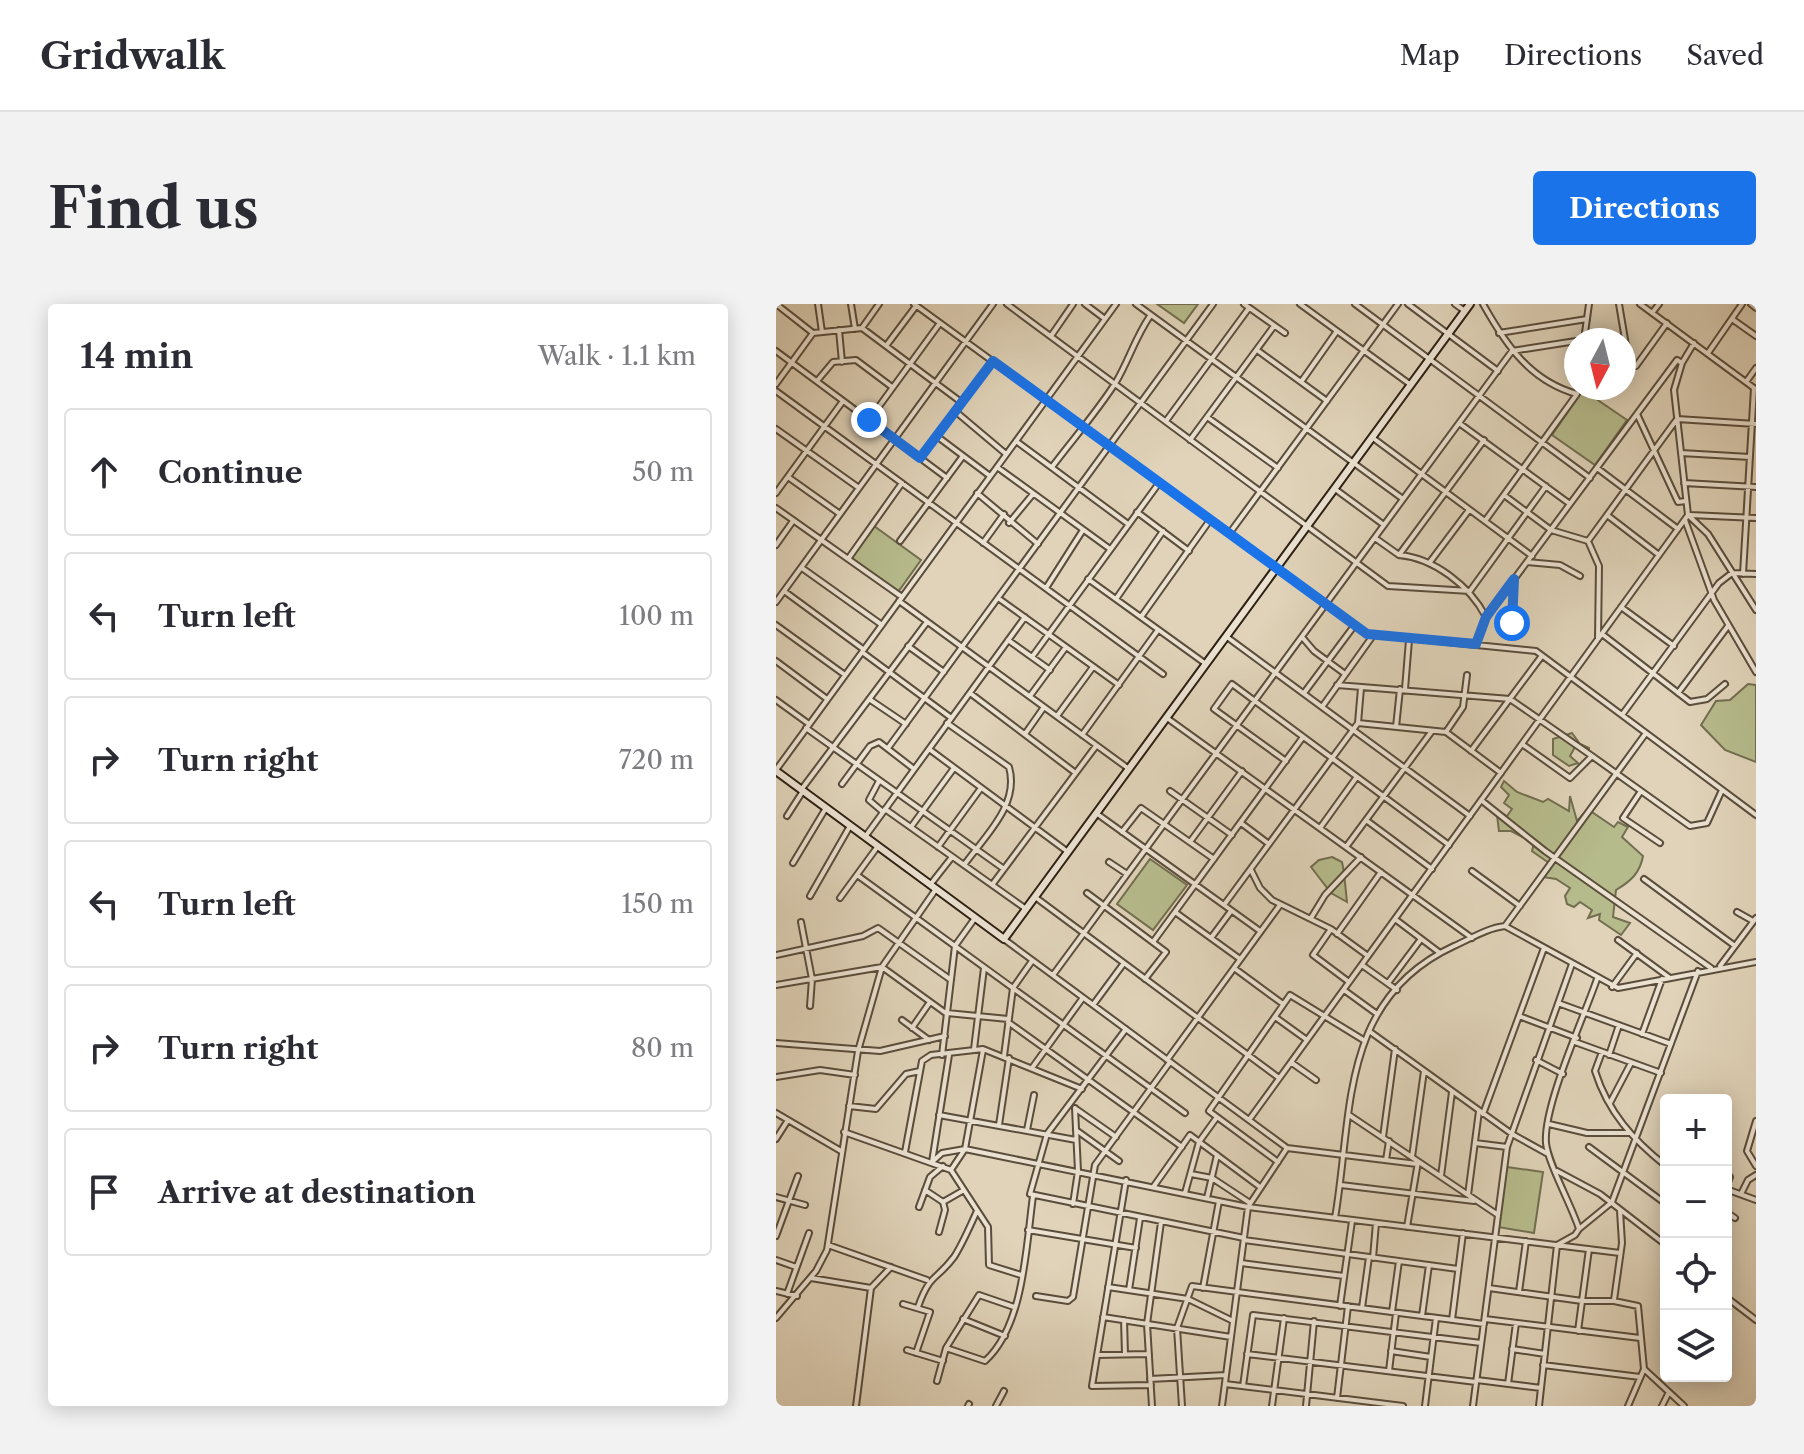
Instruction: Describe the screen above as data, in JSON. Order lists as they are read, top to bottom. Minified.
{"north":"bottom","page":{"header":"Gridwalk","nav":["Map","Directions","Saved"],"buttons":"Directions","title":"Find us","heading":["14 min","Walk · 1.1 km"],"list":[["Continue","50 m"],["Turn left","100 m"],["Turn right","720 m"],["Turn left","150 m"],["Turn right","80 m"],"Arrive at destination"],"map_buttons":["+","−"]}}
